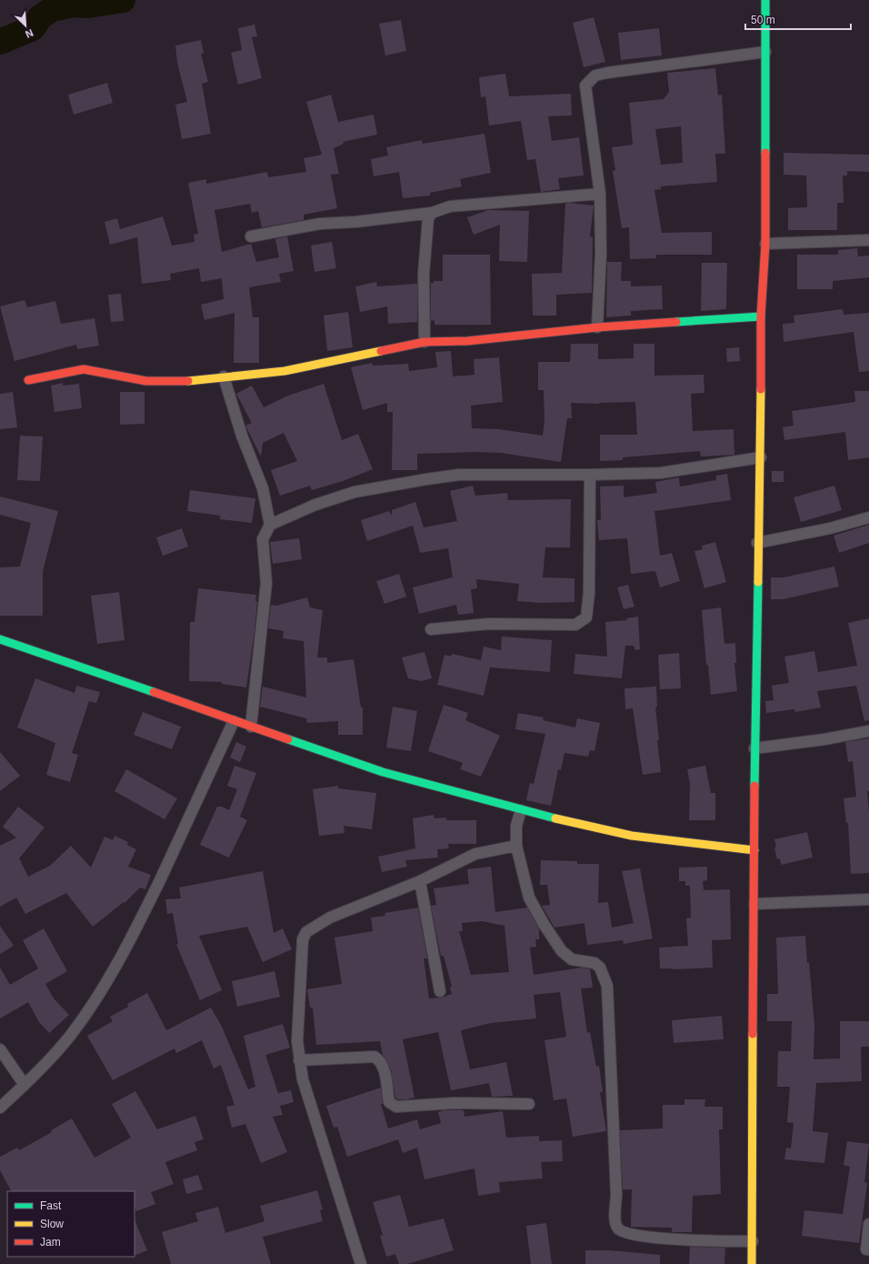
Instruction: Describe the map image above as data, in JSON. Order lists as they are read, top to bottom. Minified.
{"legend":["Fast","Slow","Jam"],"scale_bar":"50 m","north":"bottom right"}
